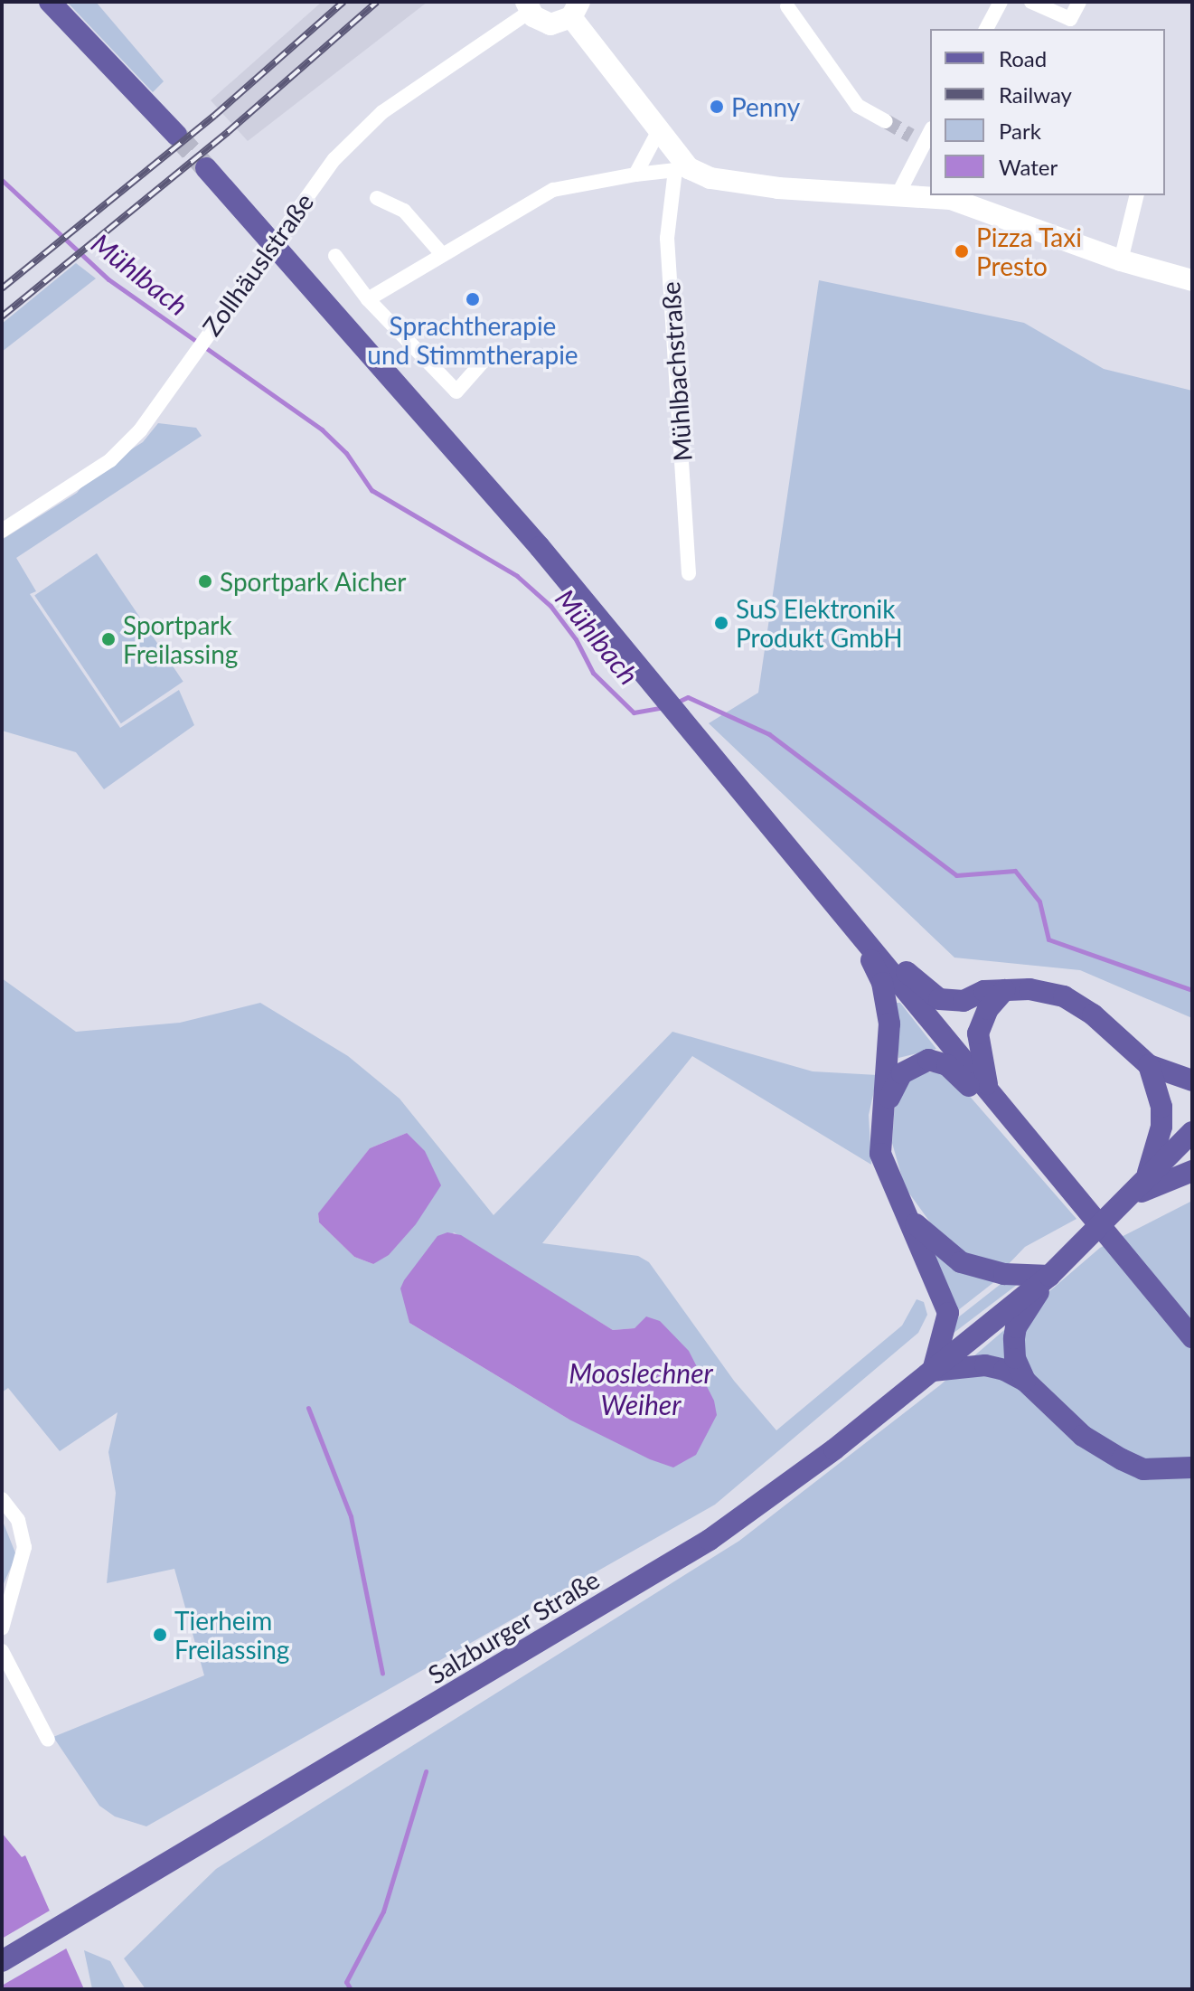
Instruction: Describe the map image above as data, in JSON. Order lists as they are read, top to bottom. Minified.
{"streets":{"main road":["Salzburger Straße"],"street":["Zollhäuslstraße","Mühlbachstraße"]},"water":["Mühlbach","Mooslechner Weiher"],"places":["Penny","Pizza Taxi Presto","Sprachtherapie und Stimmtherapie","Sportpark Aicher","SuS Elektronik Produkt GmbH","Sportpark Freilassing","Tierheim Freilassing"],"legend":["Road","Railway","Park","Water"]}
